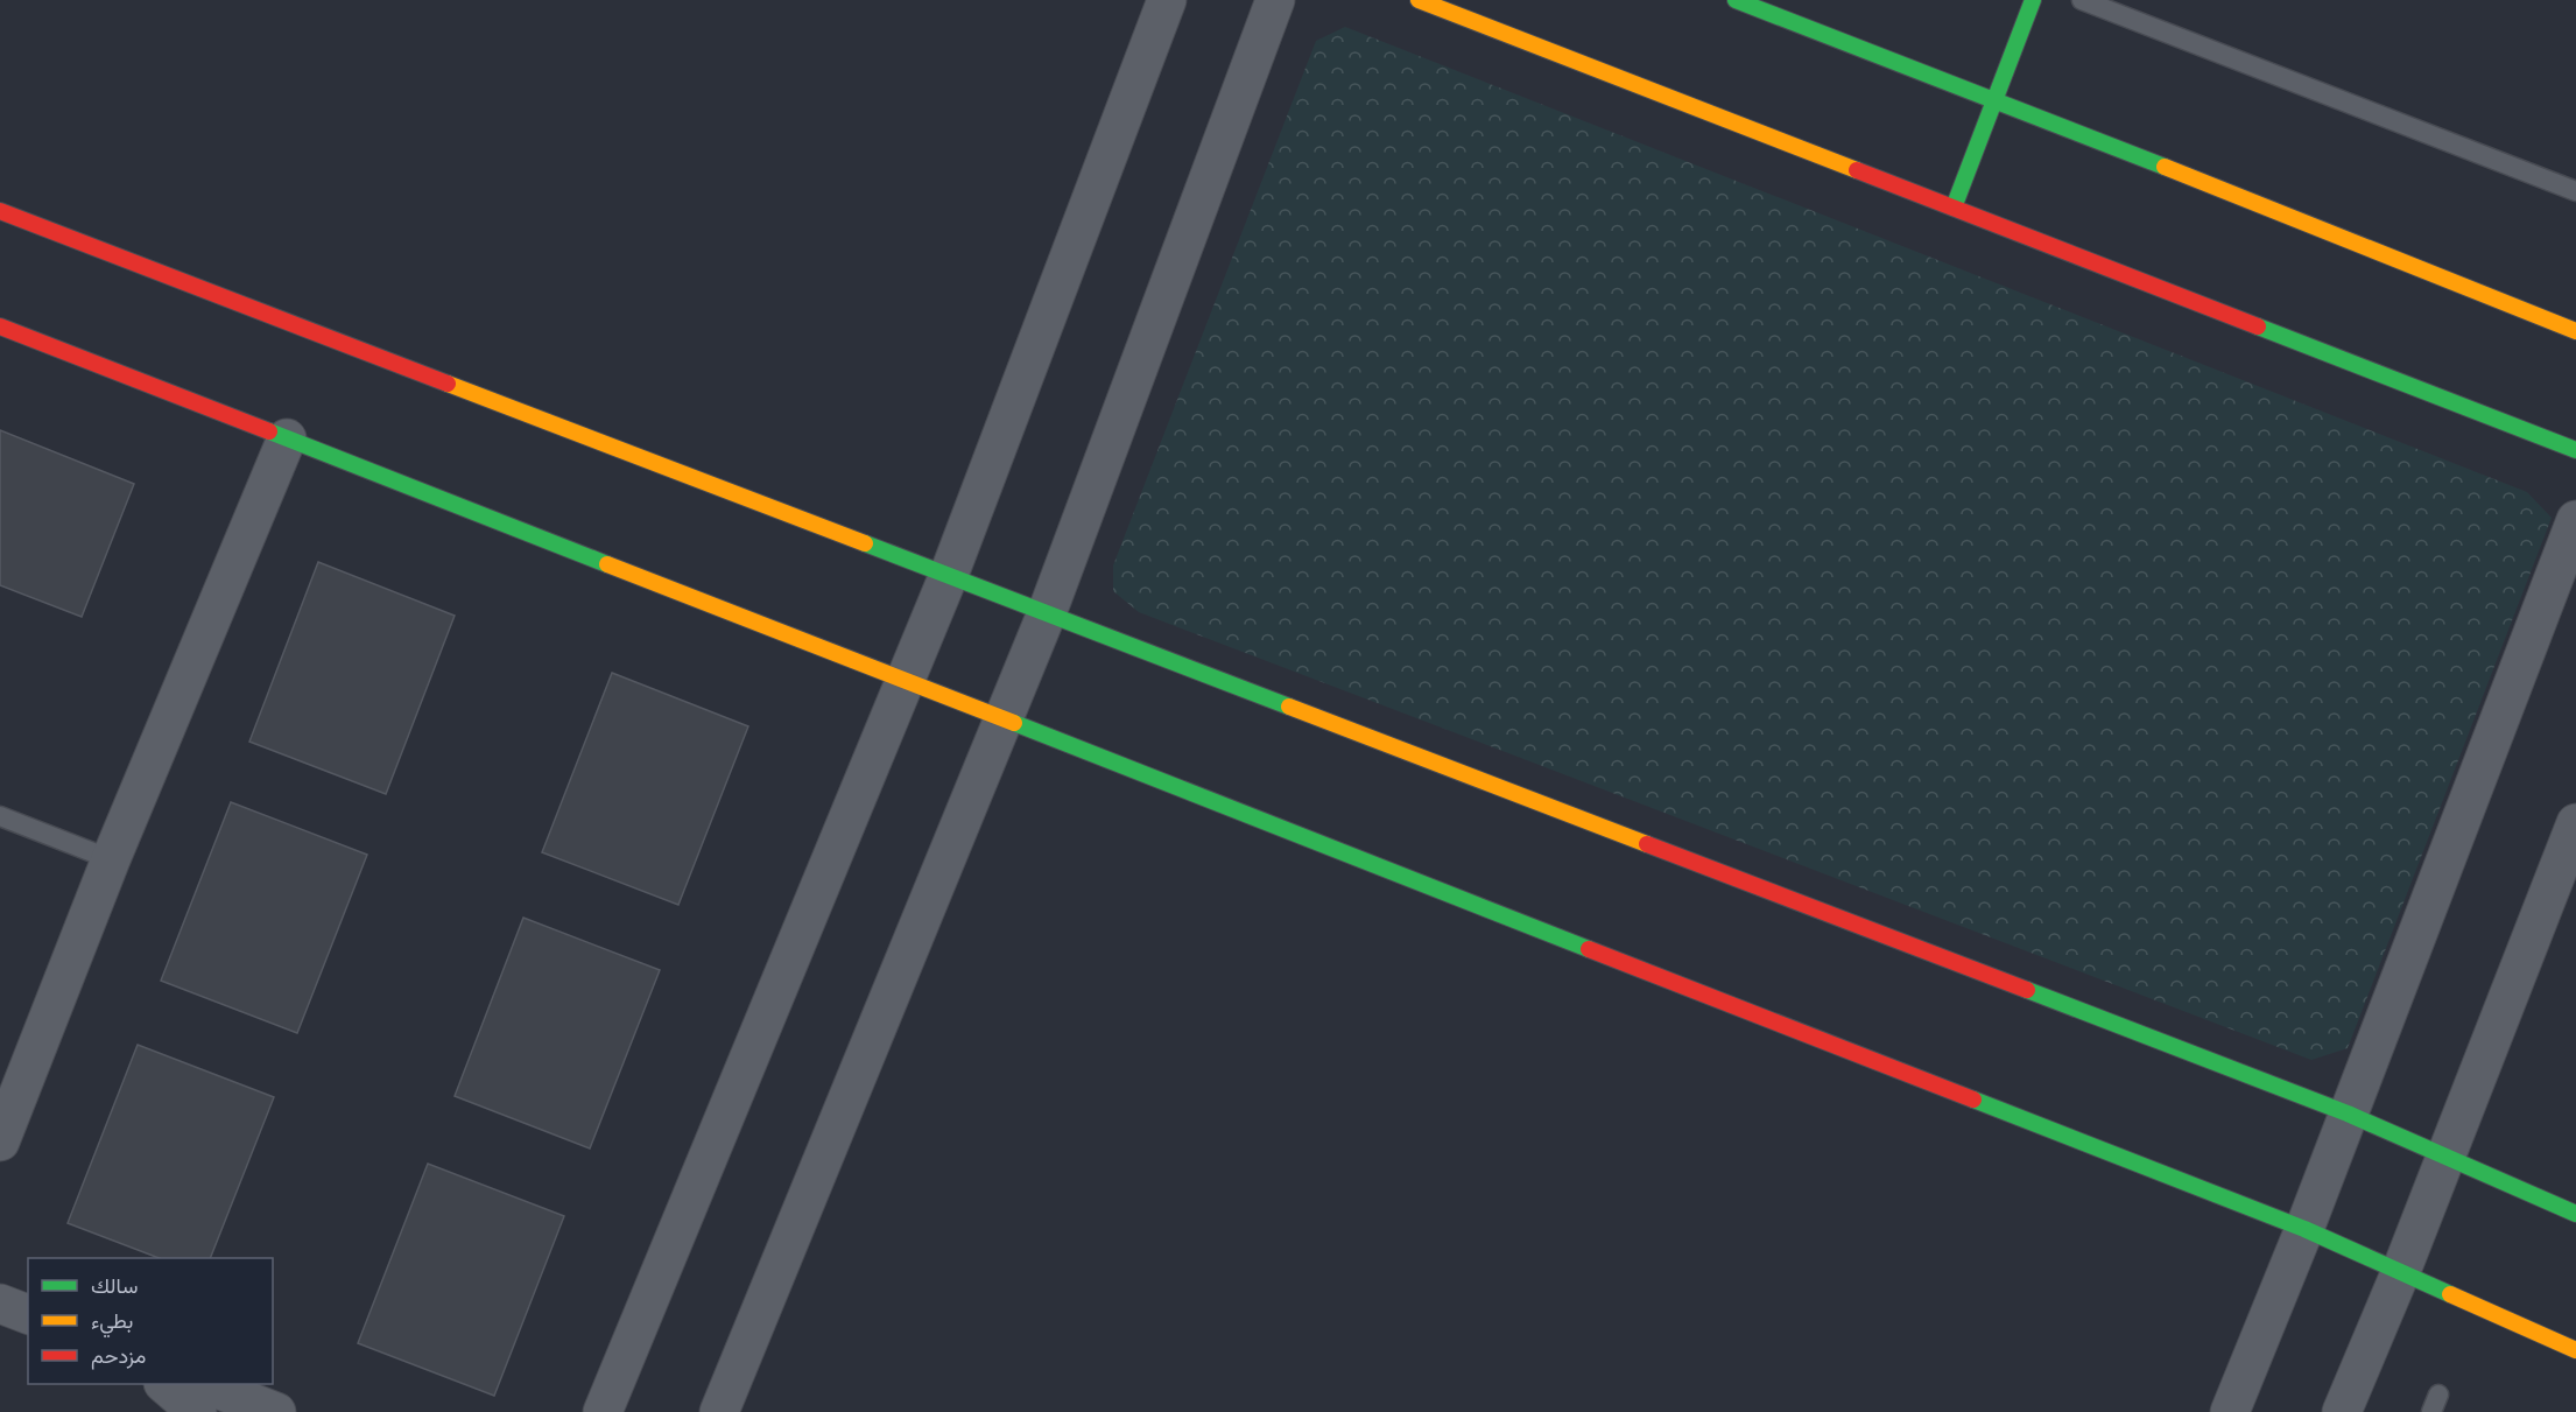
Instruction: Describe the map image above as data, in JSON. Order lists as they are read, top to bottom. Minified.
{"legend":["سالك","بطيء","مزدحم"]}
